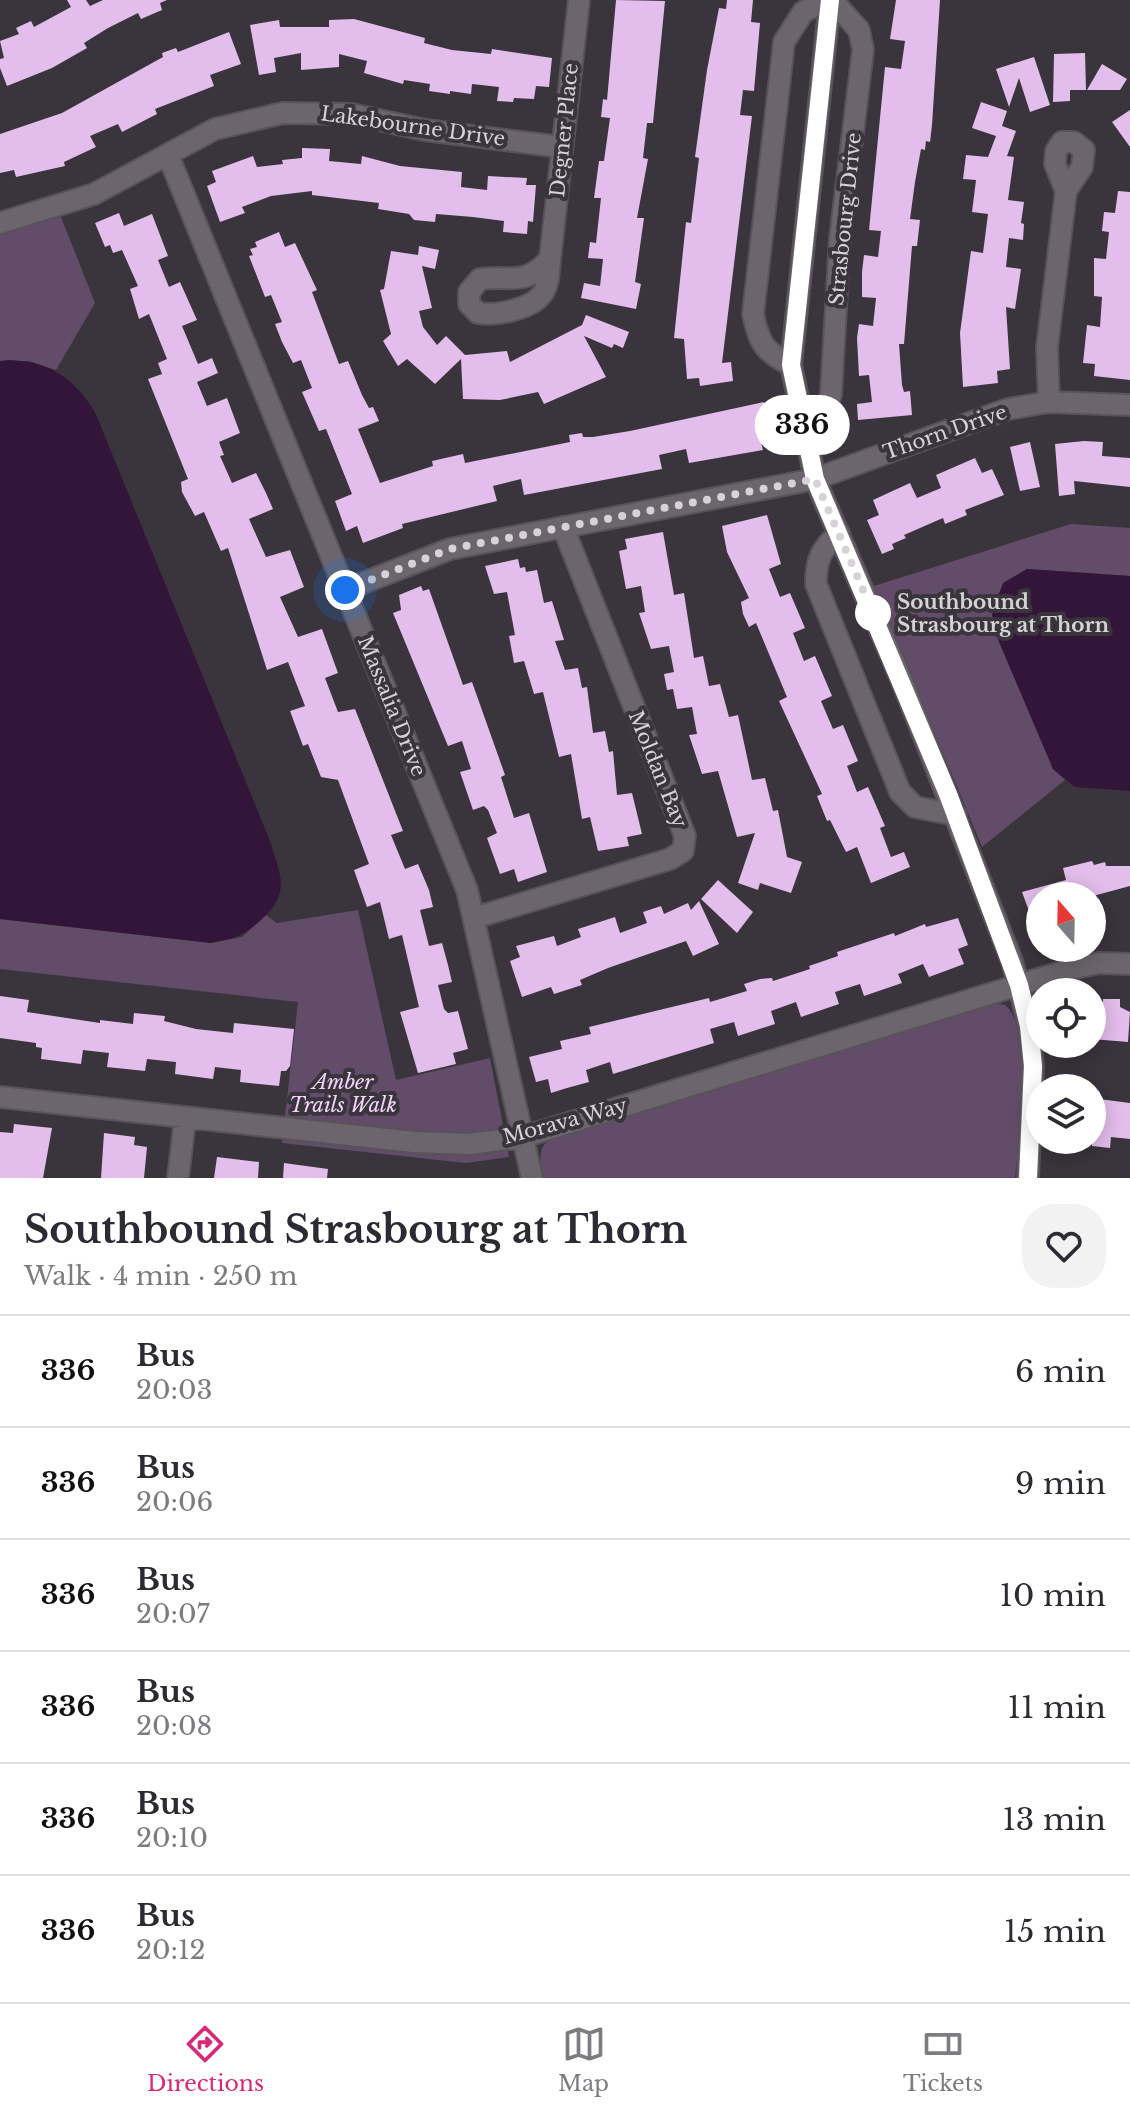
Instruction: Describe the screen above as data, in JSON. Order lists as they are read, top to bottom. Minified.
{"streets":{"street":["Lakebourne Drive","Degner Place","Strasbourg Drive","Thorn Drive","Massalia Drive","Moldan Bay","Morava Way"]},"crossings":[["Lakebourne Drive","Degner Place"],["Lakebourne Drive","Massalia Drive"],["Strasbourg Drive","Thorn Drive"],["Strasbourg Drive","Morava Way"],["Thorn Drive","Massalia Drive"],["Thorn Drive","Moldan Bay"],["Massalia Drive","Moldan Bay"],["Massalia Drive","Morava Way"]],"parks":["Amber Trails Walk"],"places":["Southbound Strasbourg at Thorn"],"lines":["bus line 336"],"north":"top","page":{"on_map":"336","heading":["Southbound Strasbourg at Thorn","Walk · 4 min · 250 m"],"list":[{"mark":"336","name":"Bus","note":"20:03","value":"6 min"},{"mark":"336","name":"Bus","note":"20:06","value":"9 min"},{"mark":"336","name":"Bus","note":"20:07","value":"10 min"},{"mark":"336","name":"Bus","note":"20:08","value":"11 min"},{"mark":"336","name":"Bus","note":"20:10","value":"13 min"},{"mark":"336","name":"Bus","note":"20:12","value":"15 min"}],"tabs":["Directions","Map","Tickets"]}}
